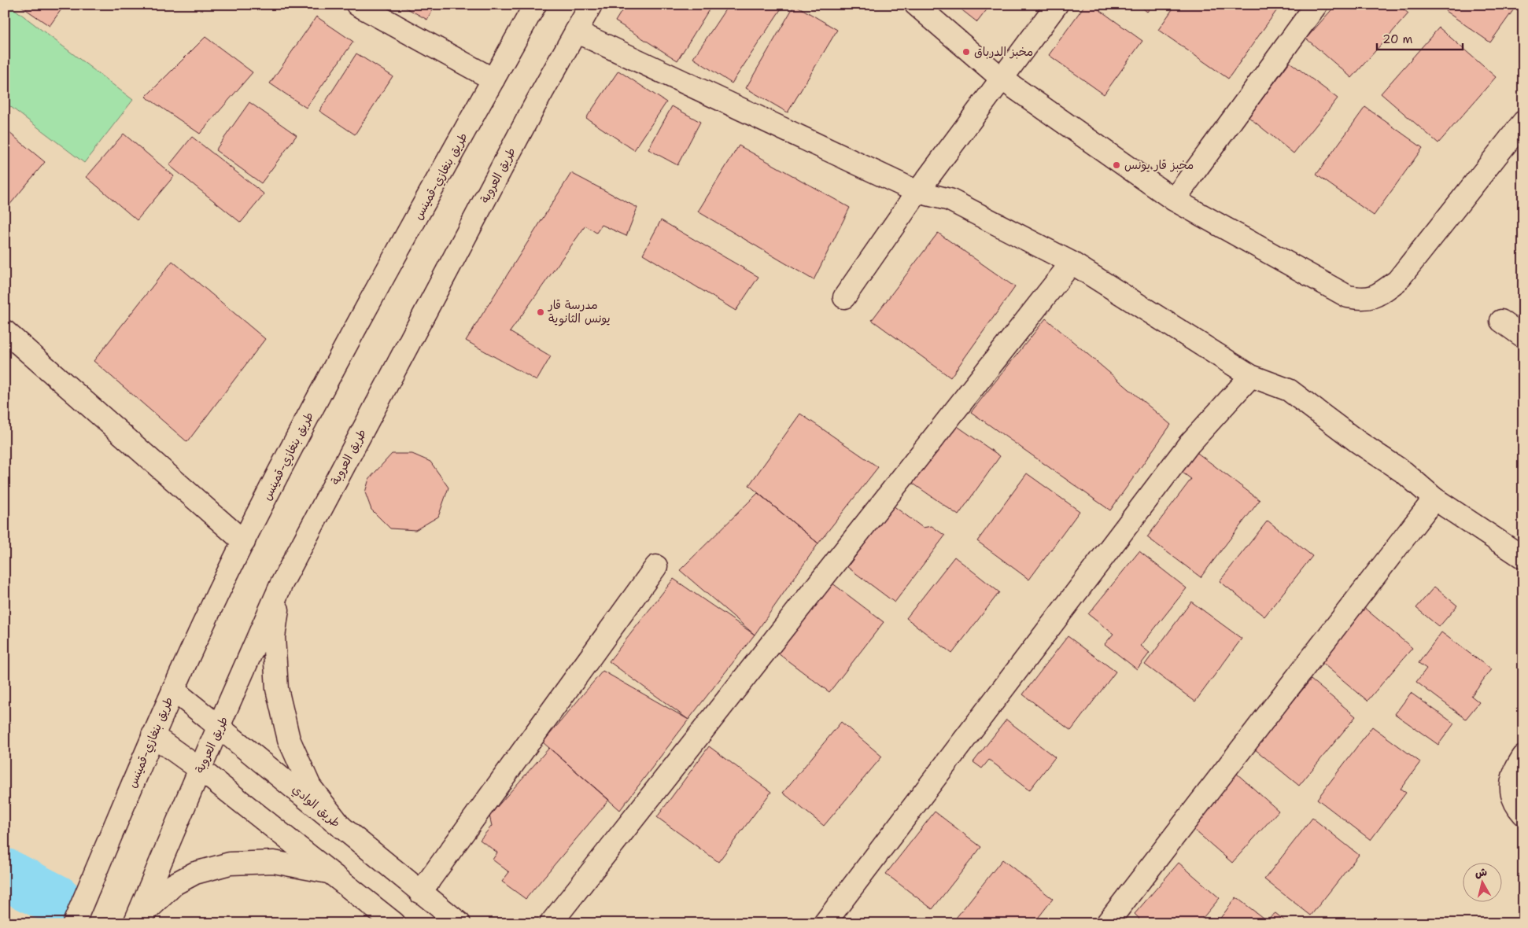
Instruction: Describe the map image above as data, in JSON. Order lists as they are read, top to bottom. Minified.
{"streets":{"street":["طريق العروبة","طريق بنغازي-قمينس","طريق الوادي"]},"crossings":[["طريق العروبة","طريق الوادي"],["طريق بنغازي-قمينس","طريق الوادي"]],"places":["مخبز الدرباق","مخبز قار يونس","مدرسة قار يونس الثانوية"],"scale_bar":"20 m","north":"top"}
